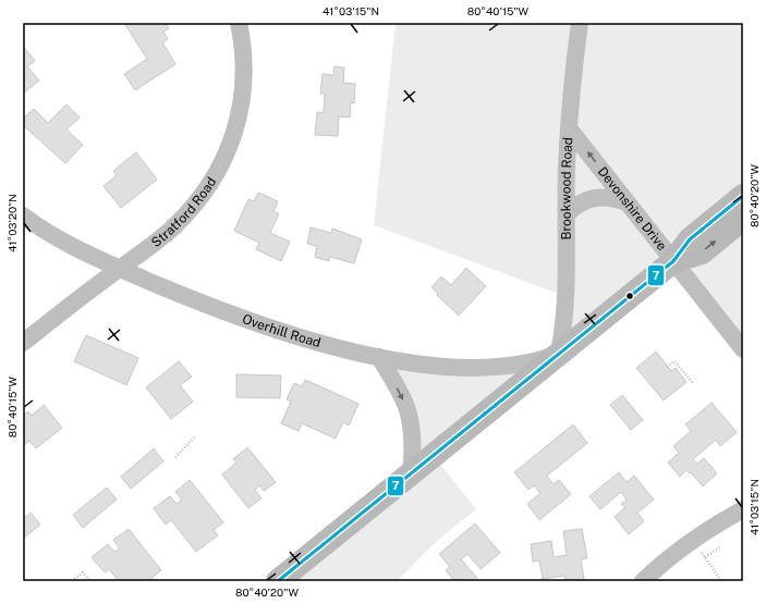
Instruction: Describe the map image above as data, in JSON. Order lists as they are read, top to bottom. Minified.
{"streets":{"street":["Brookwood Road","Devonshire Drive","Stratford Road","Overhill Road"]},"crossings":[["Brookwood Road","Devonshire Drive"],["Brookwood Road","Overhill Road"],["Stratford Road","Overhill Road"]],"lines":["transit line 7"],"coordinates":["41°03'15\"N","80°40'15\"W","80°40'20\"W","41°03'20\"N"]}
